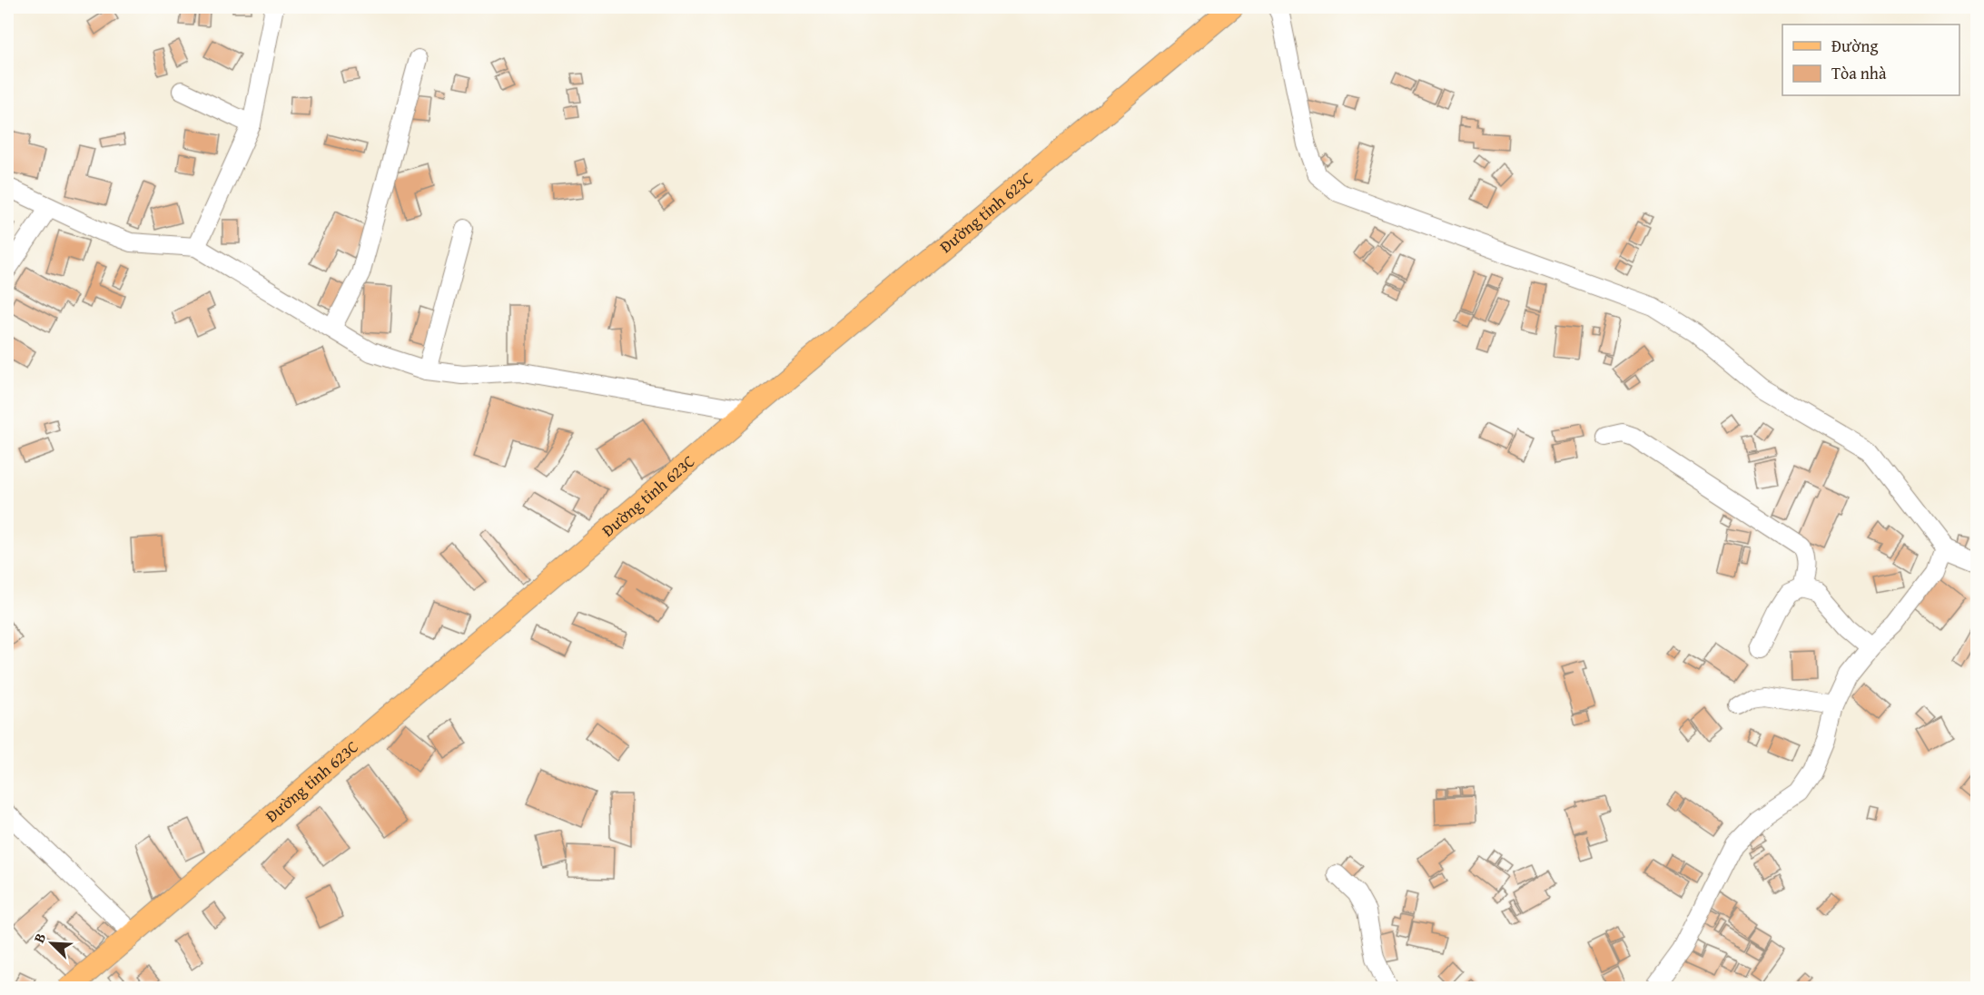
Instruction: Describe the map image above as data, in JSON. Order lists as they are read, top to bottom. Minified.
{"streets":{"main road":["Đường tỉnh 623C"]},"legend":["Đường","Tòa nhà"],"north":"top left"}
